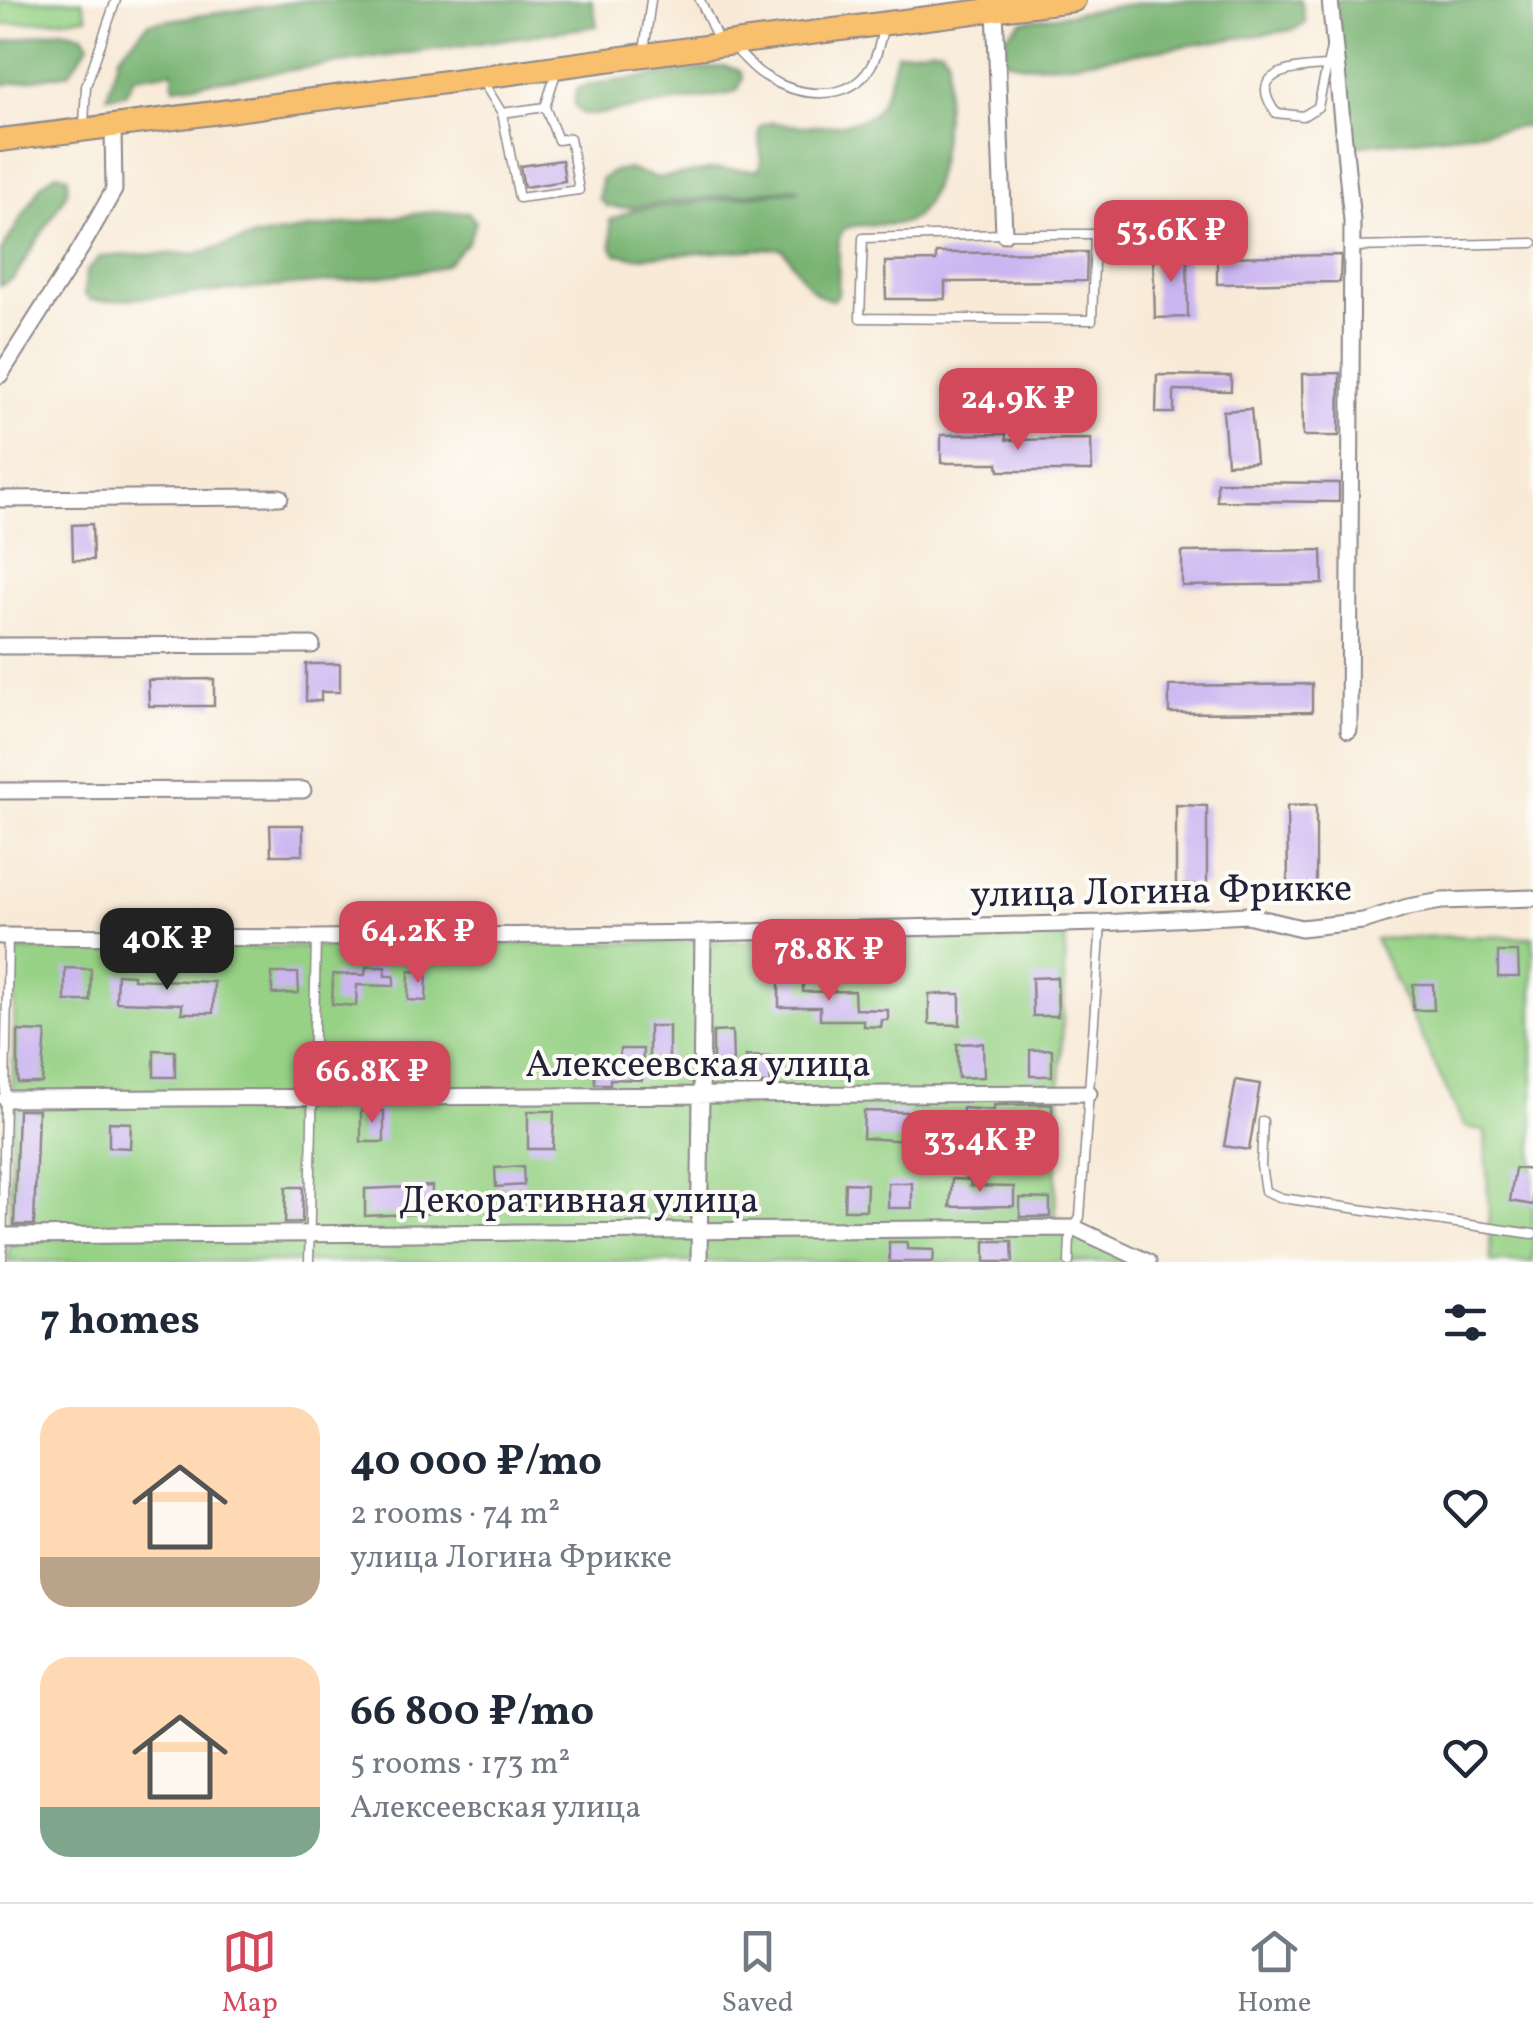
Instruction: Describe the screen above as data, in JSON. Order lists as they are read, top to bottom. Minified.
{"streets":{"street":["улица Логина Фрикке","Алексеевская улица","Декоративная улица"]},"page":{"price":["53.6K ₽","24.9K ₽","64.2K ₽","40K ₽","78.8K ₽","66.8K ₽","33.4K ₽"],"heading":"7 homes","list":[{"name":"40 000 ₽/mo","note":"2 rooms · 74 m² · улица Логина Фрикке"},{"name":"66 800 ₽/mo","note":"5 rooms · 173 m² · Алексеевская улица"}],"tabs":["Map","Saved","Home"]}}
